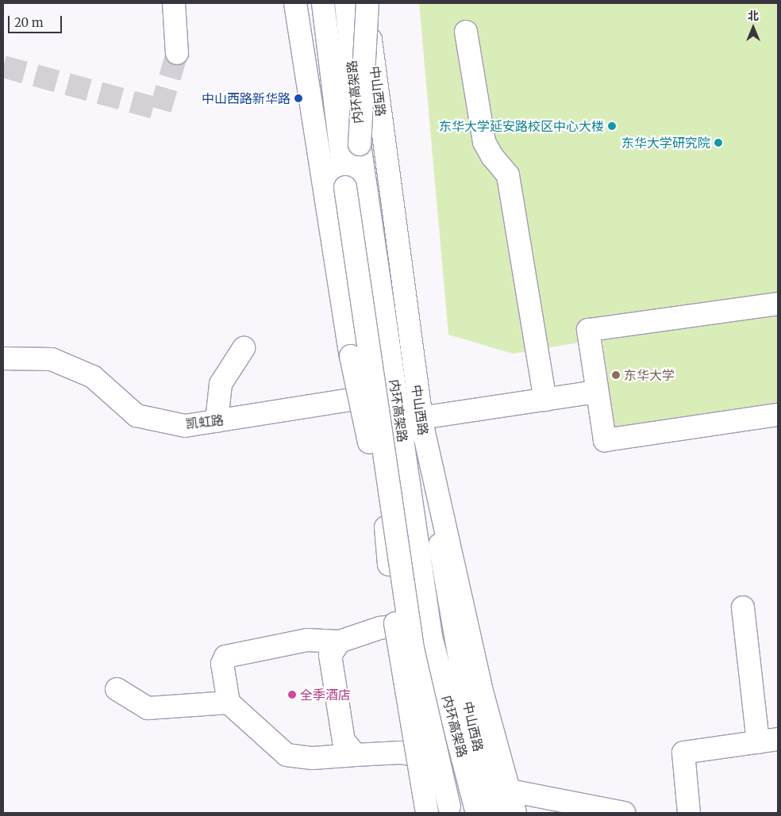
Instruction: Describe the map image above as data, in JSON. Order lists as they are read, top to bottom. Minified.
{"streets":{"main road":["中山西路","内环高架路","凯虹路"]},"places":["中山西路新华路","东华大学延安路校区中心大楼","东华大学研究院","东华大学","全季酒店"],"scale_bar":"20 m","north":"top"}
